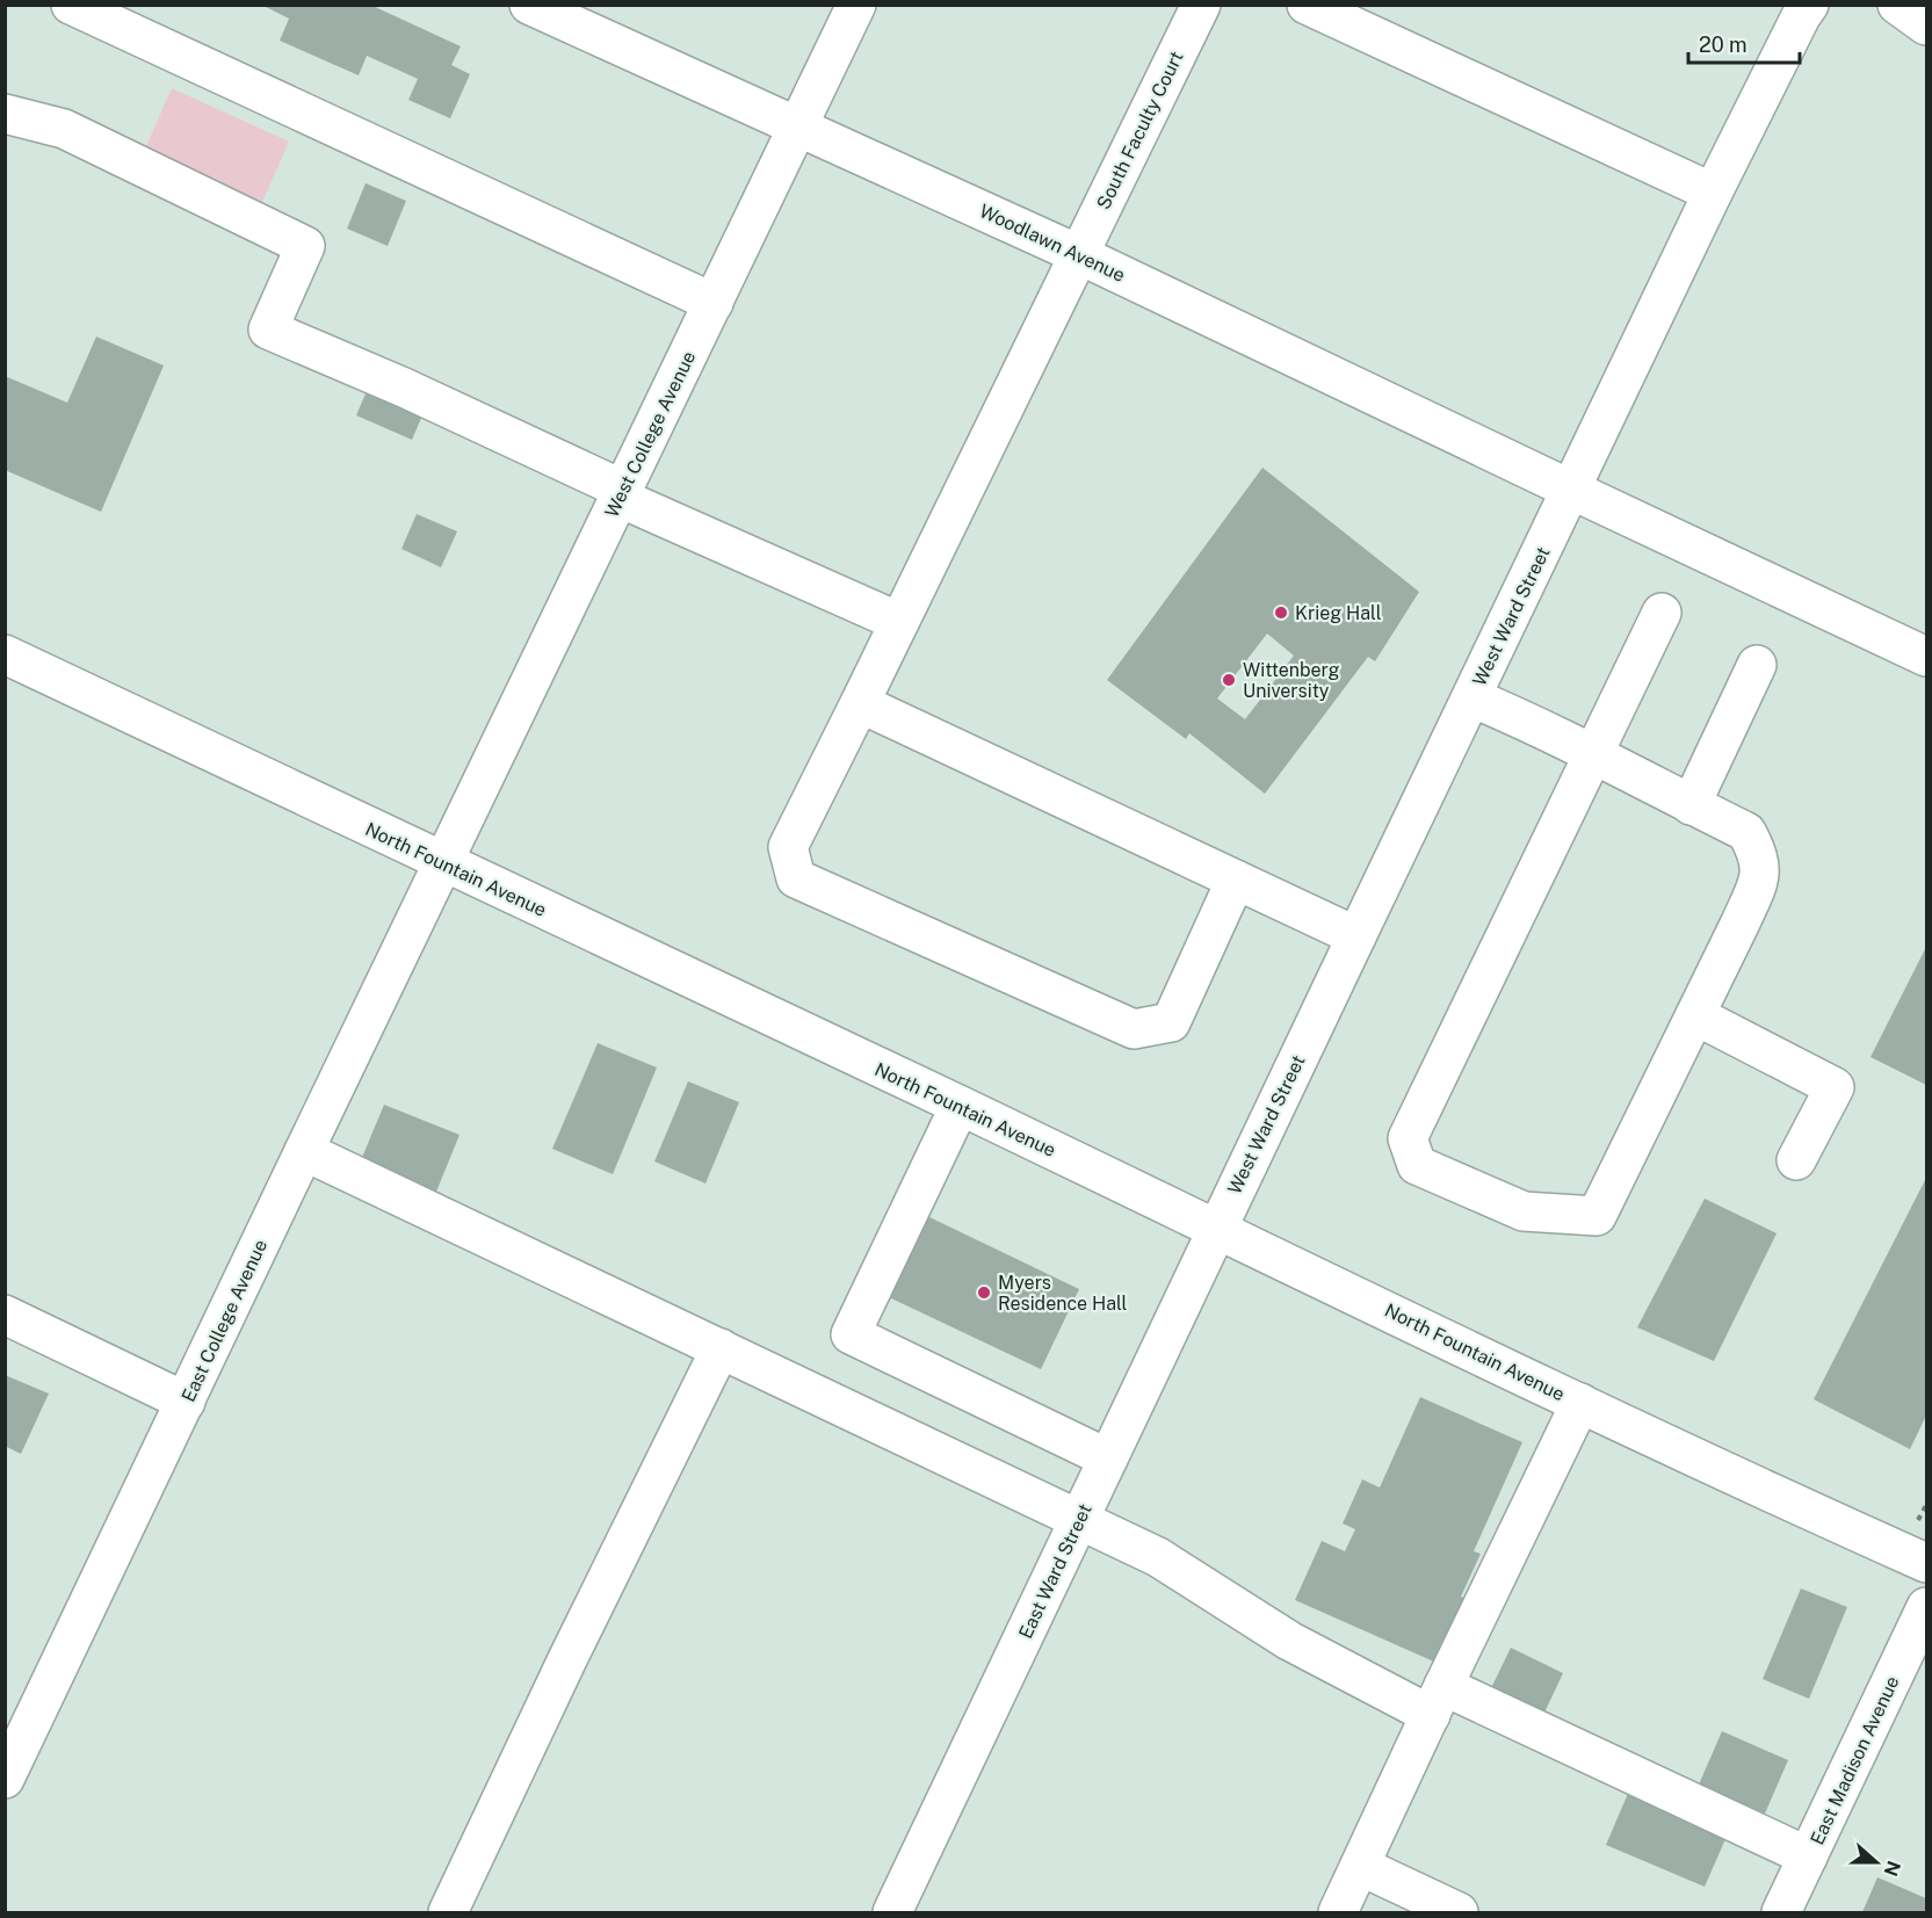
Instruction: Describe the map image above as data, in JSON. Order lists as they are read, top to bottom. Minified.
{"streets":{"street":["South Faculty Court","Woodlawn Avenue","West College Avenue","West Ward Street","North Fountain Avenue","East College Avenue","East Ward Street","East Madison Avenue"]},"crossings":[["South Faculty Court","Woodlawn Avenue"],["Woodlawn Avenue","West College Avenue"],["Woodlawn Avenue","West Ward Street"],["West College Avenue","North Fountain Avenue"],["West College Avenue","East College Avenue"],["West Ward Street","North Fountain Avenue"],["West Ward Street","East Ward Street"],["North Fountain Avenue","East College Avenue"],["North Fountain Avenue","East Ward Street"]],"places":["Krieg Hall","Wittenberg University","Myers Residence Hall"],"scale_bar":"20 m","north":"right"}
